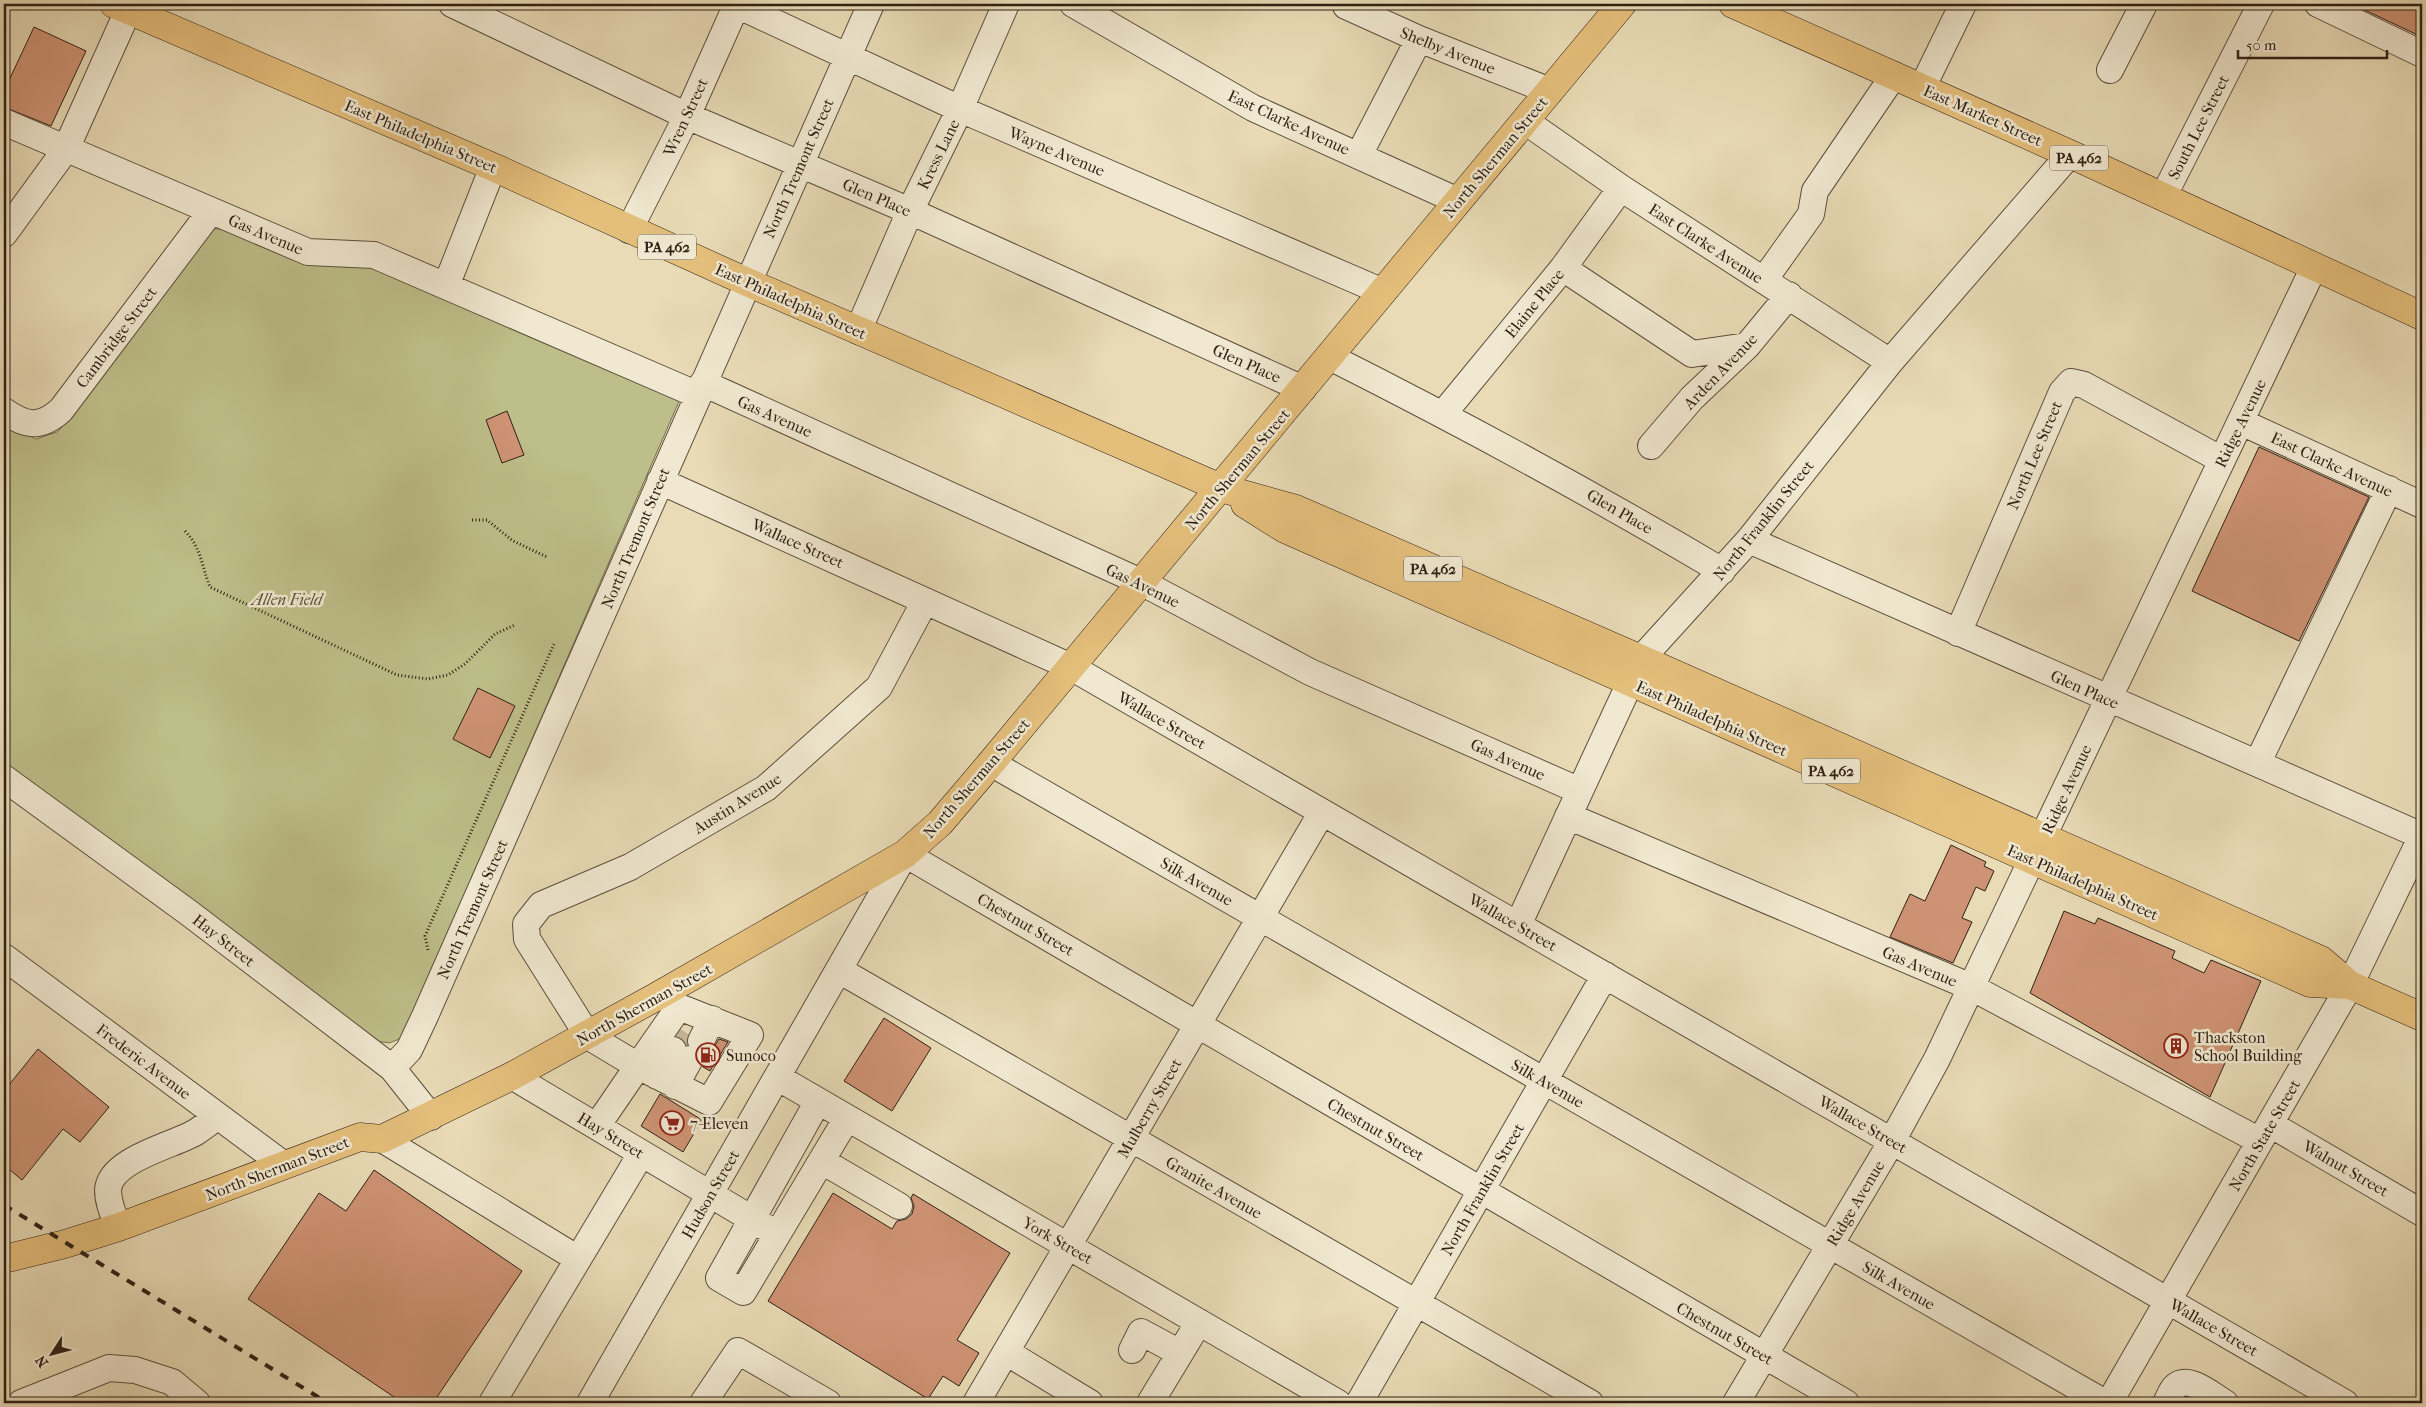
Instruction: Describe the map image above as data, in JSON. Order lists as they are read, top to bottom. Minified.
{"streets":{"main road":["East Market Street","East Philadelphia Street","North Sherman Street","PA 462"],"street":["Shelby Avenue","Wren Street","East Clarke Avenue","South Lee Street","Wayne Avenue","Kress Lane","North Tremont Street","Glen Place","Gas Avenue","Elaine Place","Cambridge Street","Arden Avenue","Ridge Avenue","North Lee Street","North Franklin Street","Wallace Street","Austin Avenue","Silk Avenue","Chestnut Street","Hay Street","Frederic Avenue","Mulberry Street","North State Street","Walnut Street","Granite Avenue","Hudson Street","York Street"]},"crossings":[["Shelby Avenue","North Sherman Street"],["East Market Street","South Lee Street"],["East Market Street","Ridge Avenue"],["East Market Street","North Franklin Street"],["Wren Street","East Philadelphia Street"],["Wren Street","Wayne Avenue"],["Wren Street","Glen Place"],["East Clarke Avenue","North Sherman Street"],["East Clarke Avenue","Elaine Place"],["East Clarke Avenue","Arden Avenue"],["East Clarke Avenue","Ridge Avenue"],["East Clarke Avenue","North Franklin Street"],["East Philadelphia Street","Kress Lane"],["East Philadelphia Street","North Sherman Street"],["East Philadelphia Street","North Tremont Street"],["East Philadelphia Street","Ridge Avenue"],["East Philadelphia Street","North Franklin Street"],["East Philadelphia Street","North State Street"],["Wayne Avenue","Kress Lane"],["Wayne Avenue","North Sherman Street"],["Wayne Avenue","North Tremont Street"],["Kress Lane","Glen Place"],["North Sherman Street","Glen Place"],["North Sherman Street","Gas Avenue"],["North Sherman Street","Wallace Street"],["North Sherman Street","Austin Avenue"],["North Sherman Street","Silk Avenue"],["North Sherman Street","Chestnut Street"],["North Sherman Street","Hay Street"],["North Sherman Street","Frederic Avenue"],["North Sherman Street","Hudson Street"],["North Tremont Street","Glen Place"],["North Tremont Street","Gas Avenue"],["North Tremont Street","Wallace Street"],["North Tremont Street","Hay Street"],["Glen Place","Elaine Place"],["Glen Place","Ridge Avenue"],["Glen Place","North Lee Street"],["Glen Place","North Franklin Street"],["Glen Place","North State Street"],["Gas Avenue","Cambridge Street"],["Gas Avenue","Ridge Avenue"],["Gas Avenue","North Franklin Street"],["Gas Avenue","North State Street"],["Gas Avenue","Walnut Street"],["Ridge Avenue","North Lee Street"],["Ridge Avenue","Wallace Street"],["Ridge Avenue","Silk Avenue"],["Ridge Avenue","Chestnut Street"],["North Franklin Street","Wallace Street"],["North Franklin Street","Silk Avenue"],["North Franklin Street","Chestnut Street"],["North Franklin Street","Granite Avenue"],["Wallace Street","Austin Avenue"],["Wallace Street","Mulberry Street"],["Wallace Street","North State Street"],["Silk Avenue","Mulberry Street"],["Chestnut Street","Mulberry Street"],["Chestnut Street","Hudson Street"],["Hay Street","Hudson Street"],["Mulberry Street","Granite Avenue"],["Mulberry Street","York Street"],["North State Street","Walnut Street"],["Granite Avenue","Hudson Street"],["Hudson Street","York Street"]],"parks":["Allen Field"],"places":{"building":["Thackston School Building"],"fuel station":["Sunoco"],"supermarket":["7-Eleven"]},"scale_bar":"50 m","north":"bottom left"}
